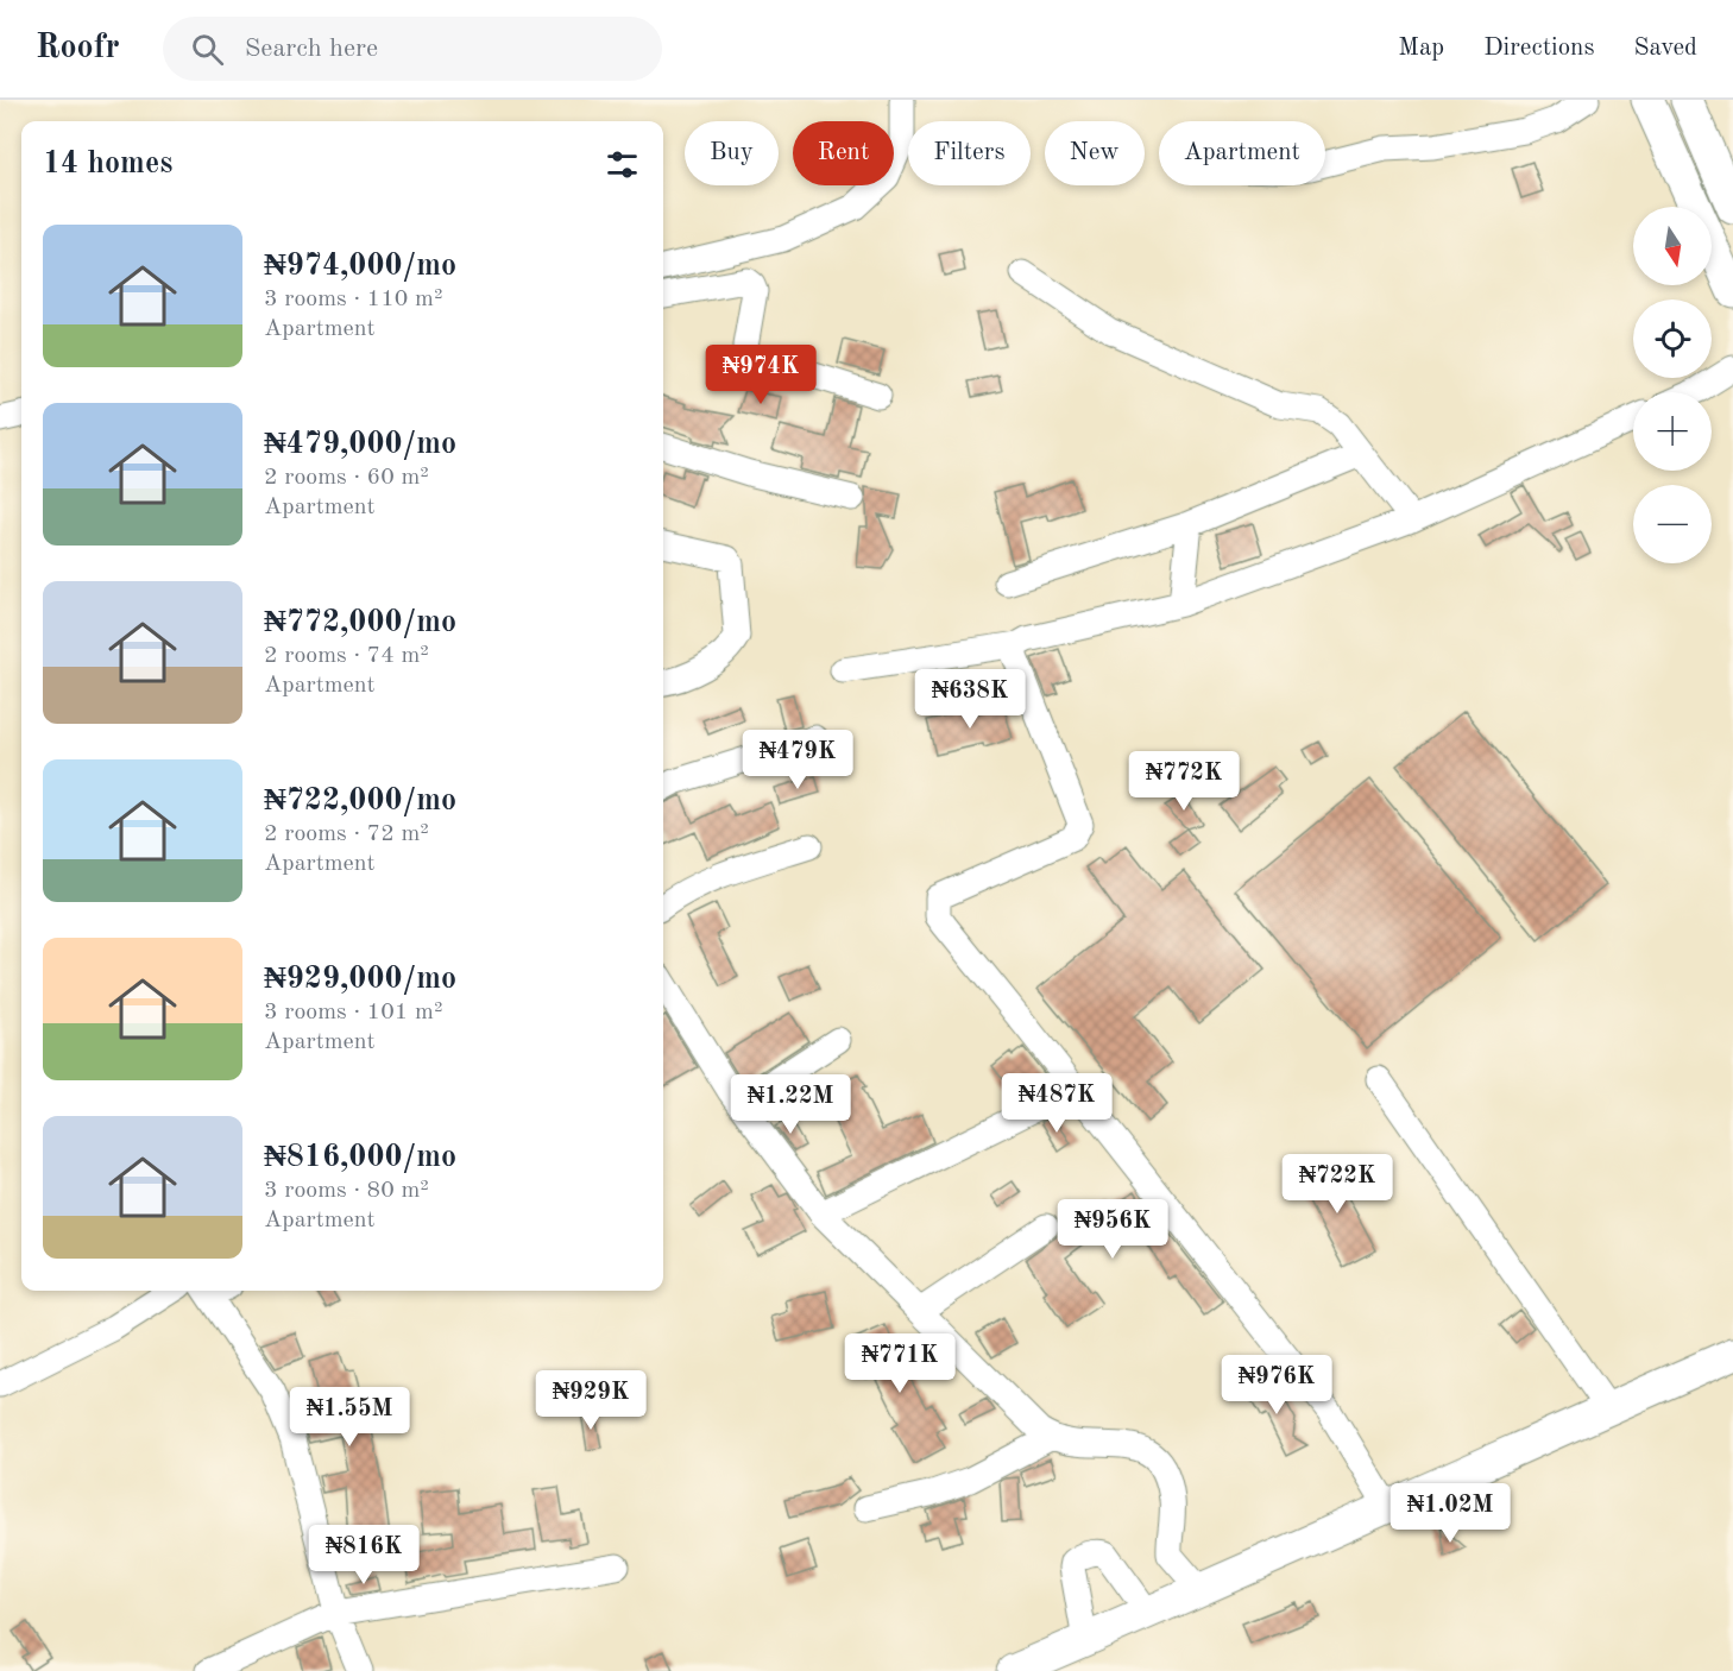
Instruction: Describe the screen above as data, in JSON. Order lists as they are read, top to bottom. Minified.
{"north":"bottom","page":{"header":"Roofr","search":"Search here","nav":["Map","Directions","Saved"],"chip":["Buy","Rent","Filters","New","Apartment"],"heading":"14 homes","map_buttons":["+","−"],"list":[{"name":"₦974,000/mo","note":"3 rooms · 110 m² · Apartment"},{"name":"₦479,000/mo","note":"2 rooms · 60 m² · Apartment"},{"name":"₦772,000/mo","note":"2 rooms · 74 m² · Apartment"},{"name":"₦722,000/mo","note":"2 rooms · 72 m² · Apartment"},{"name":"₦929,000/mo","note":"3 rooms · 101 m² · Apartment"},{"name":"₦816,000/mo","note":"3 rooms · 80 m² · Apartment"}],"price":["₦974K","₦638K","₦479K","₦772K","₦487K","₦1.22M","₦722K","₦956K","₦771K","₦976K","₦929K","₦1.55M","₦1.02M","₦816K"]}}
